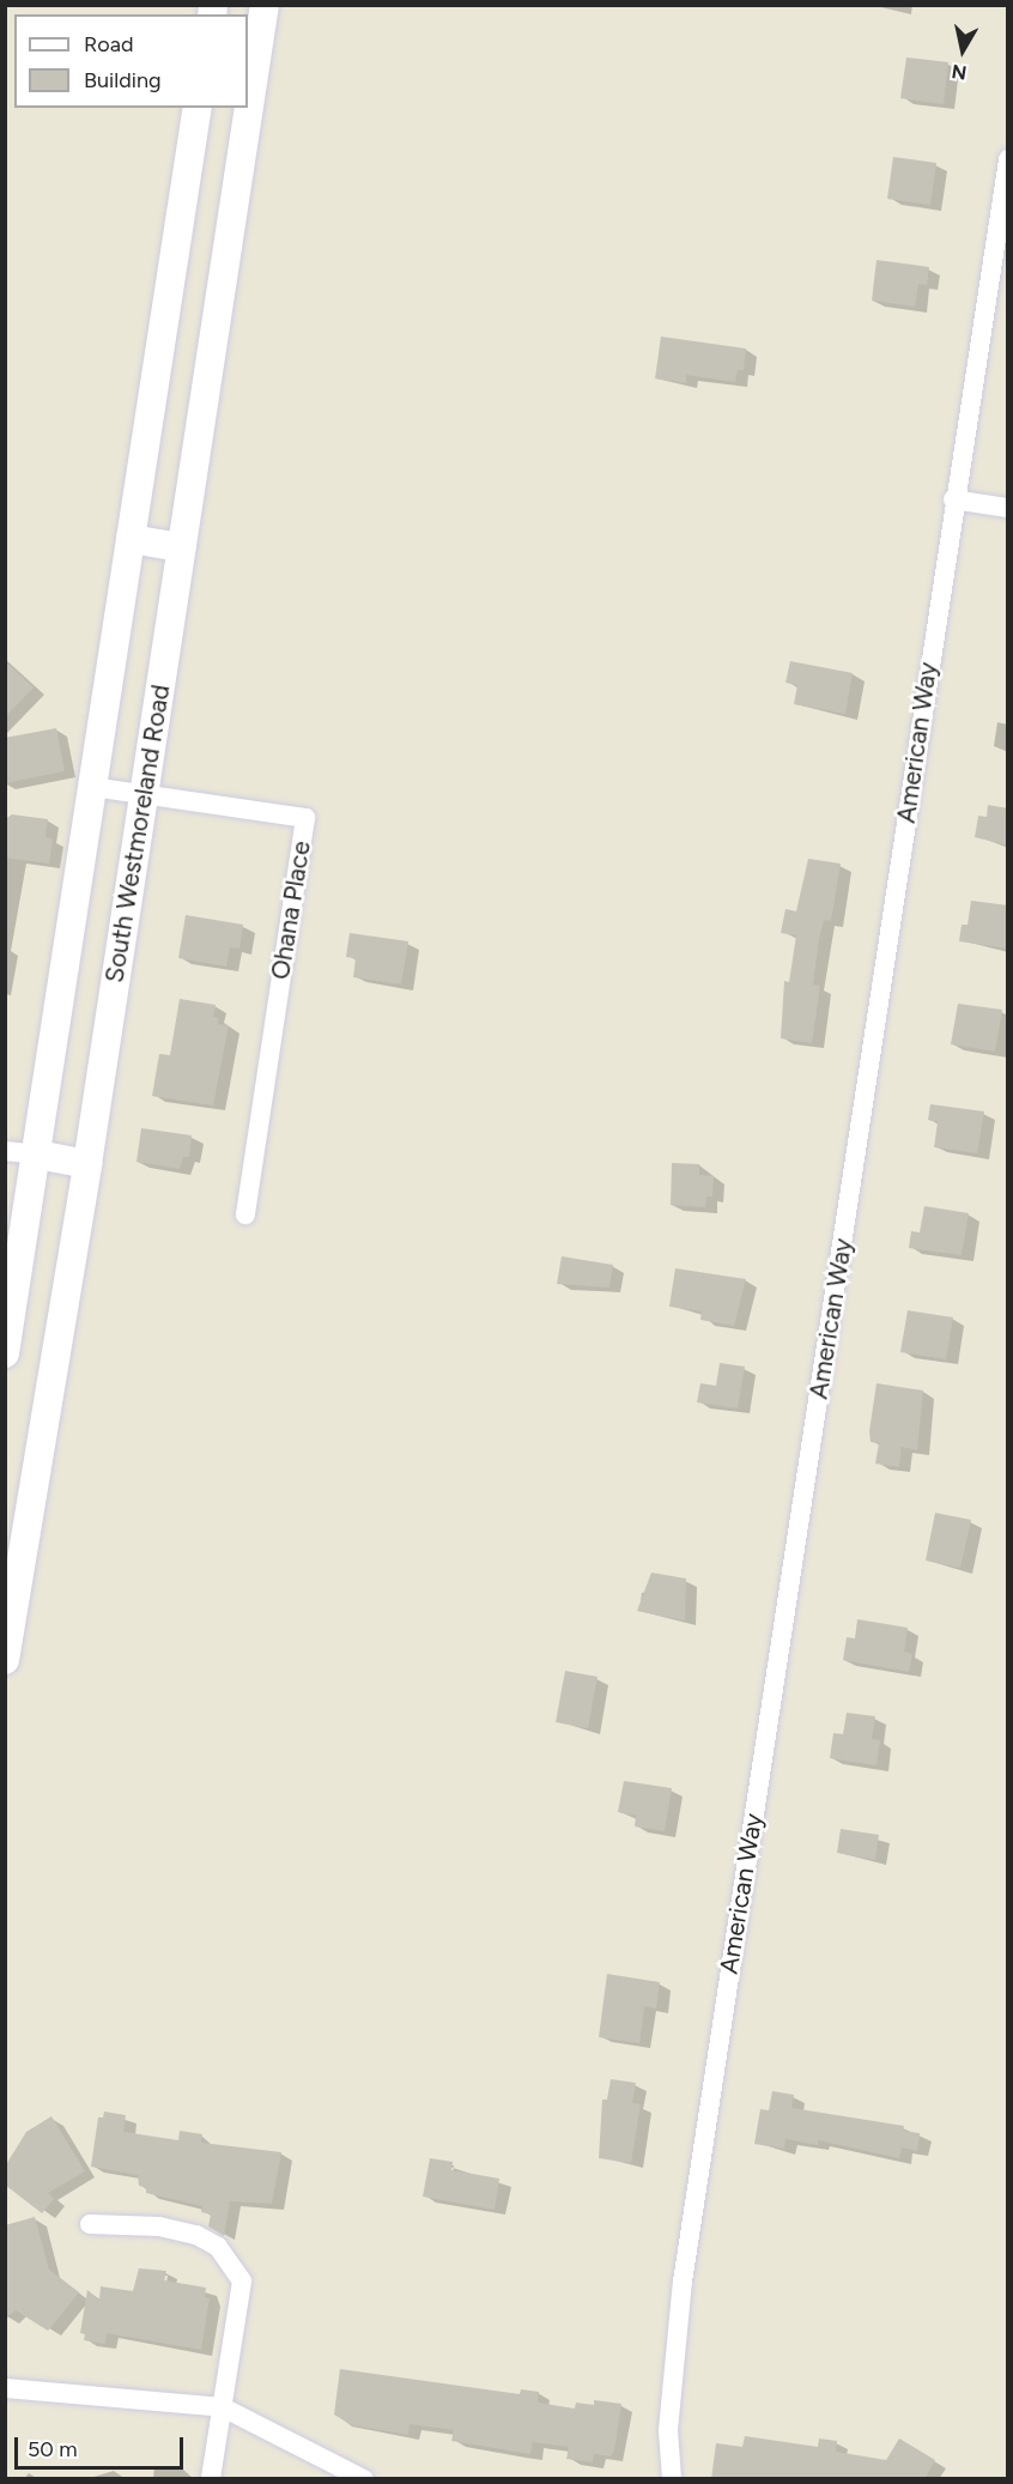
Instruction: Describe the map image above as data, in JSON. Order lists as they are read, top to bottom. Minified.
{"streets":{"main road":["South Westmoreland Road"],"street":["American Way","Ohana Place"]},"crossings":[["South Westmoreland Road","Ohana Place"]],"legend":["Road","Building"],"scale_bar":"50 m","north":"bottom"}
